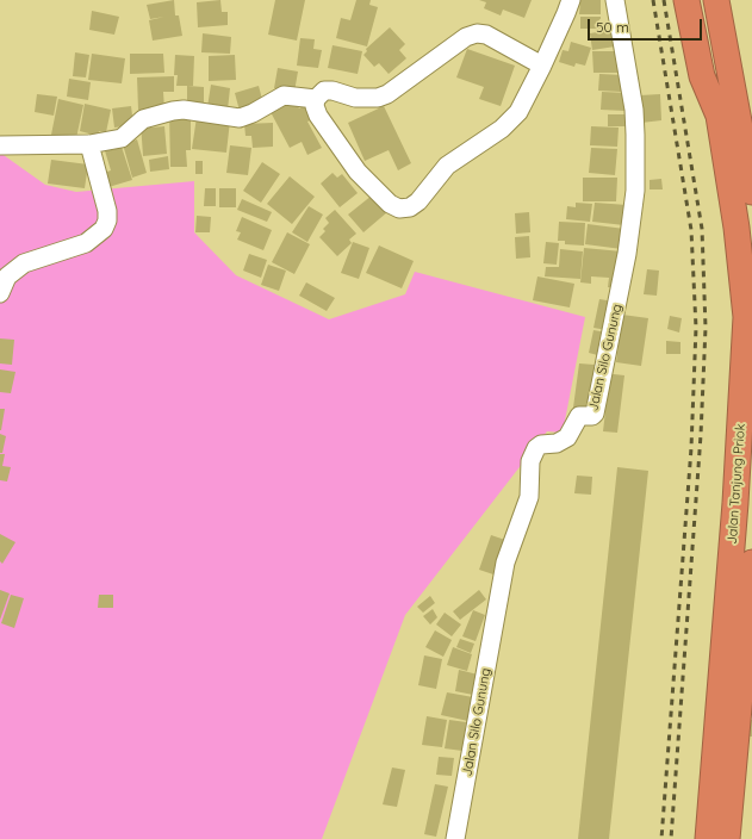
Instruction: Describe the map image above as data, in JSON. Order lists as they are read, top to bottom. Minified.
{"streets":{"highway":["Jalan Tanjung Priok"],"street":["Jalan Silo Gunung"]},"scale_bar":"50 m"}
